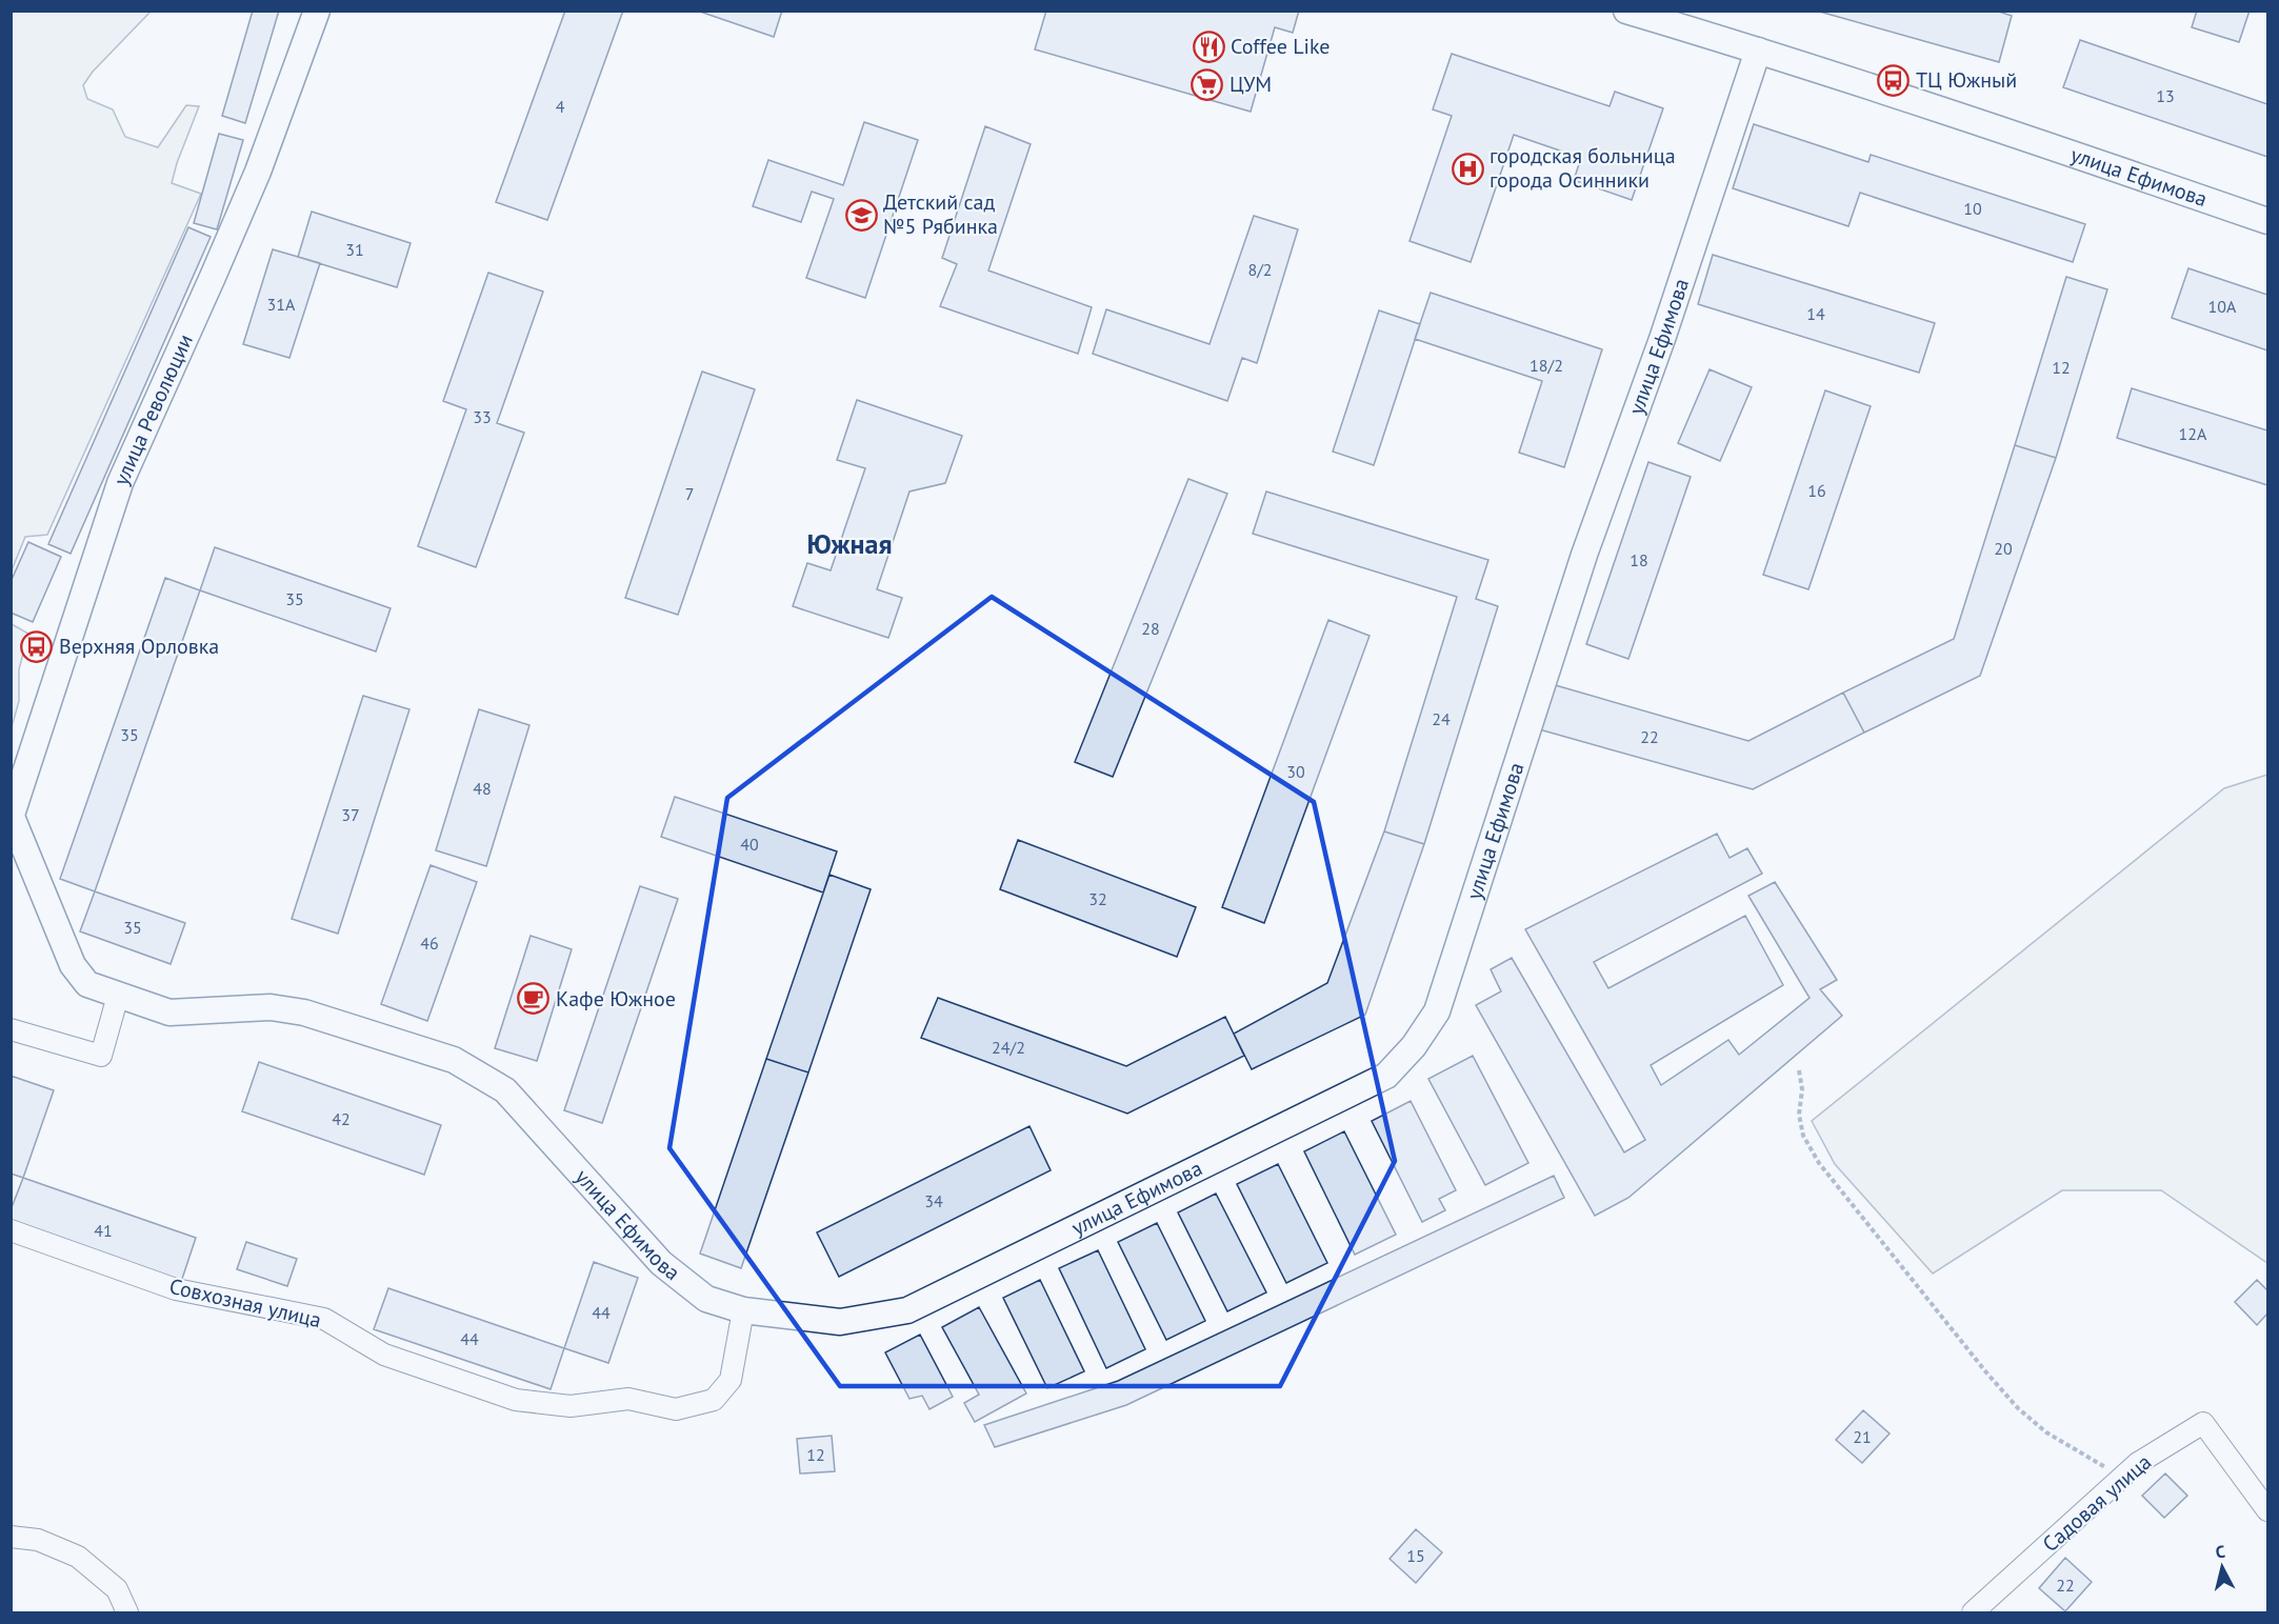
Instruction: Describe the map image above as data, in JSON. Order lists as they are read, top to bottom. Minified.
{"streets":{"street":["улица Ефимова","улица Революции","Совхозная улица","Садовая улица"]},"crossings":[["улица Ефимова","улица Революции"],["улица Ефимова","Совхозная улица"]],"districts":["Южная"],"places":{"restaurant":["Coffee Like"],"bus stop":["ТЦ Южный","Верхняя Орловка"],"supermarket":["ЦУМ"],"hospital":["городская больница города Осинники"],"school or university":["Детский сад №5 Рябинка"],"cafe":["Кафе Южное"]},"house_numbers":["13","4","10","31","8/2","31А","10А","14","18/2","12","33","12А","16","7","20","18","35","28","24","35","22","30","48","37","40","32","35","46","24/2","42","34","41","44","44","21","12","15","22"],"north":"top"}
